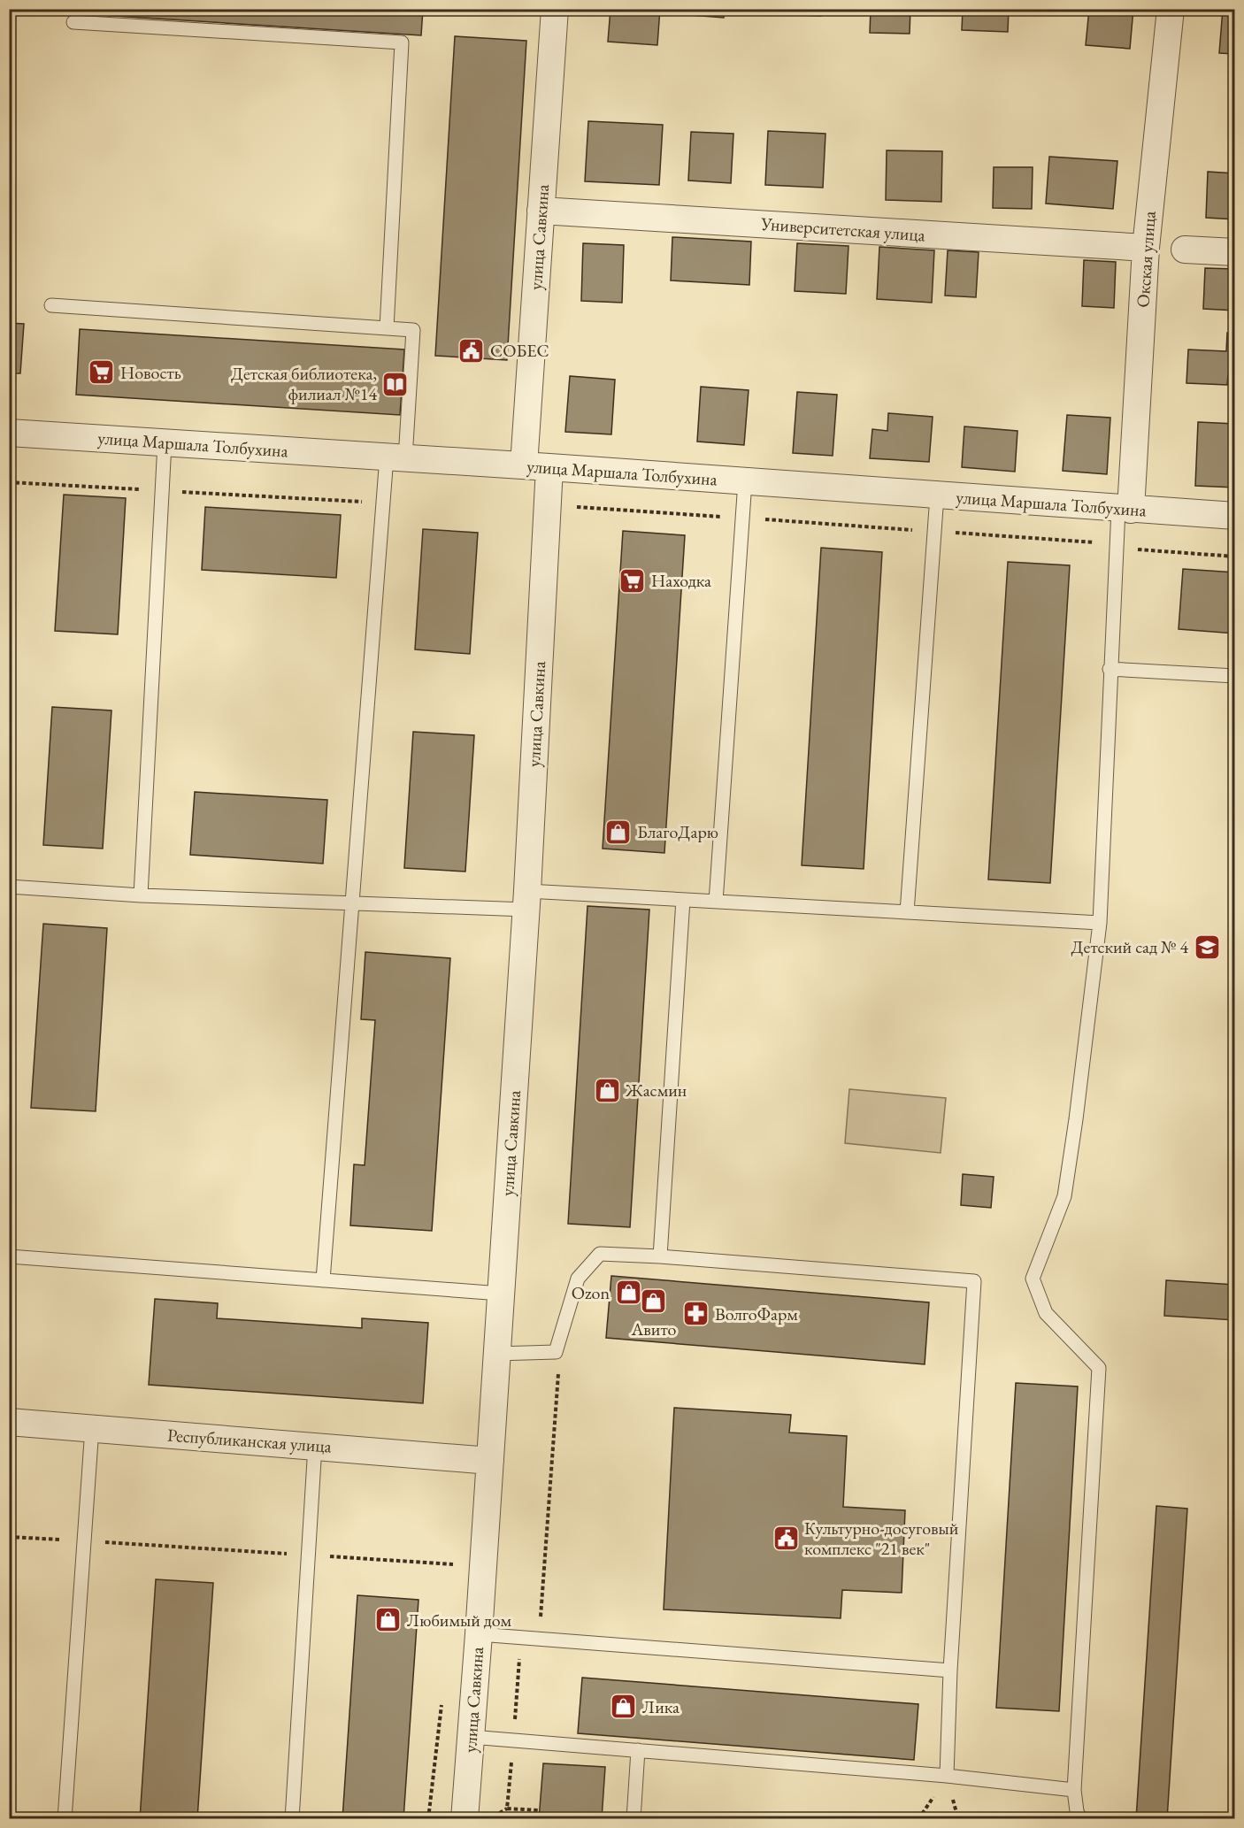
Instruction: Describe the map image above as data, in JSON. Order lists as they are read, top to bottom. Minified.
{"streets":{"street":["Университетская улица","улица Савкина","Окская улица","улица Маршала Толбухина","Республиканская улица"]},"crossings":[["Университетская улица","улица Савкина"],["Университетская улица","Окская улица"],["улица Савкина","улица Маршала Толбухина"],["улица Савкина","Республиканская улица"],["Окская улица","улица Маршала Толбухина"]],"places":{"public building":["СОБЕС","Культурно-досуговый комплекс \"21 век\""],"supermarket":["Новость","Находка"],"library":["Детская библиотека, филиал №14"],"shop":["БлагоДарю","Жасмин","Ozon","Авито","Любимый дом","Лика"],"school or university":["Детский сад № 4"],"pharmacy":["ВолгоФарм"]}}
